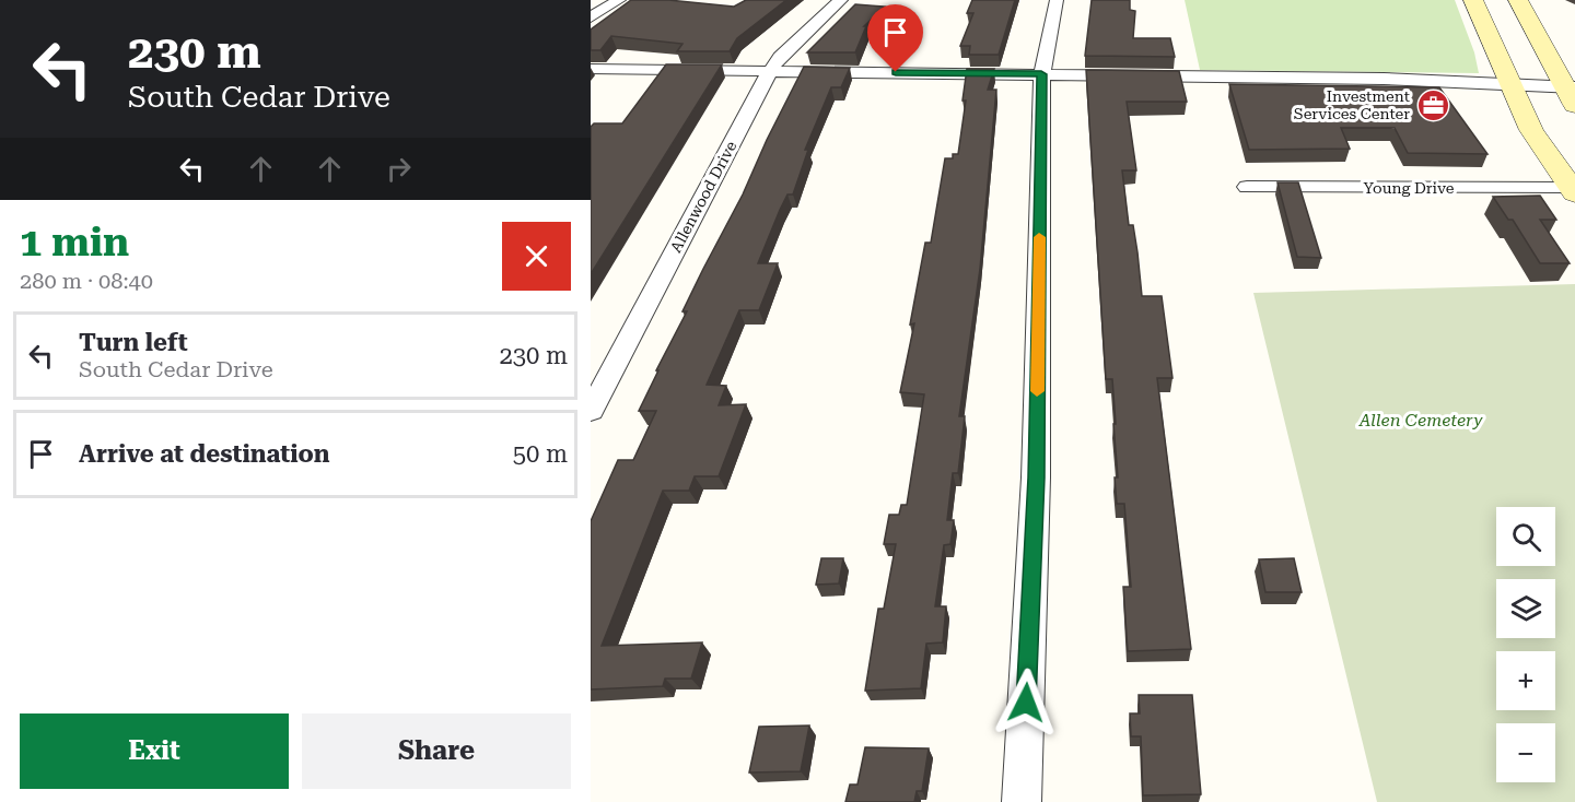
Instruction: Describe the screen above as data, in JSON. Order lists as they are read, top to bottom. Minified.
{"streets":{"street":["Young Drive","Allenwood Drive"]},"parks":["Allen Cemetery"],"places":{"office":["Investment Services Center"]},"page":{"turn":["230 m","South Cedar Drive"],"heading":["1 min","280 m · 08:40"],"list":[{"name":"Turn left","note":"South Cedar Drive","value":"230 m"},{"name":"Arrive at destination","value":"50 m"}],"map_buttons":["+","−"],"buttons":["Exit","Share"]}}
